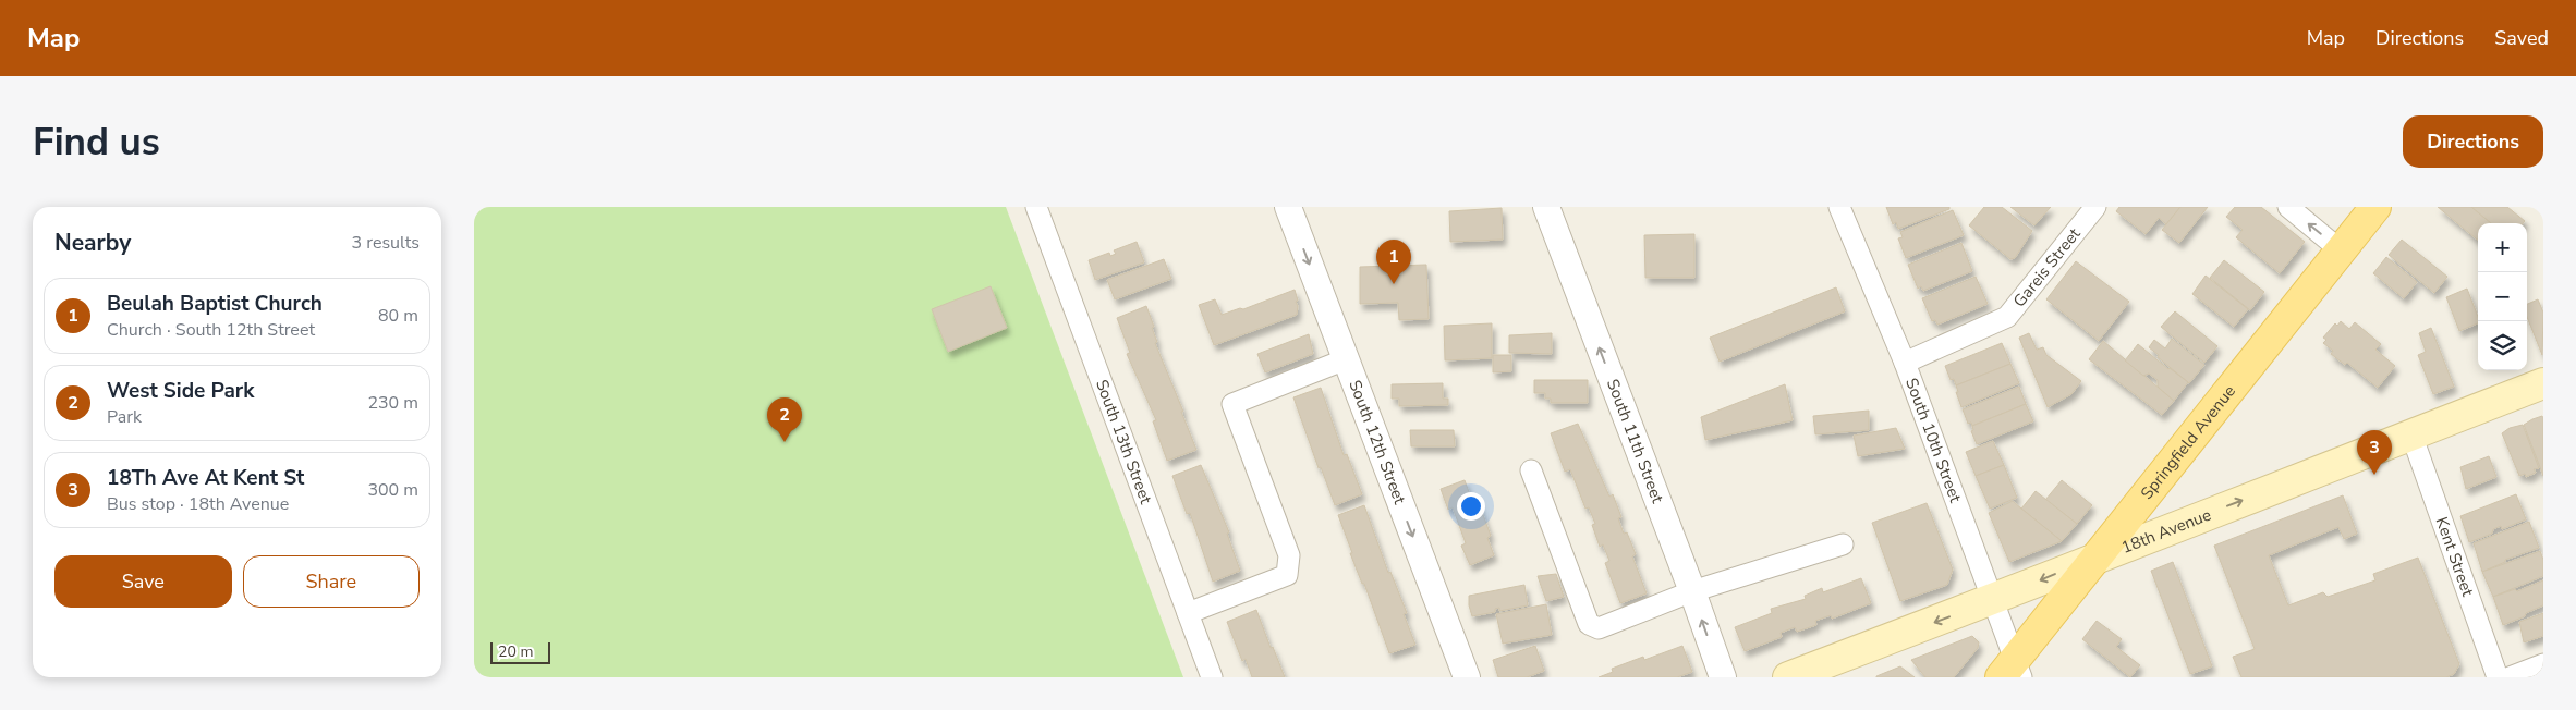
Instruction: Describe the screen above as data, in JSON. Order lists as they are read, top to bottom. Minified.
{"streets":{"main road":["Springfield Avenue","18th Avenue"],"street":["Gareis Street","South 10th Street","South 13th Street","South 12th Street","South 11th Street","Kent Street"]},"crossings":[["Gareis Street","South 10th Street"],["South 10th Street","Springfield Avenue"],["South 10th Street","18th Avenue"],["Springfield Avenue","18th Avenue"],["18th Avenue","Kent Street"]],"one_way":["South 12th Street","South 11th Street"],"scale_bar":"20 m","page":{"header":"Map","nav":["Map","Directions","Saved"],"buttons":["Directions",["Save","Share"]],"title":"Find us","heading":["Nearby","3 results"],"map_buttons":["+","−"],"pins":["1","2","3"],"list":[{"mark":"1","name":"Beulah Baptist Church","note":"Church · South 12th Street","value":"80 m"},{"mark":"2","name":"West Side Park","note":"Park","value":"230 m"},{"mark":"3","name":"18Th Ave At Kent St","note":"Bus stop · 18th Avenue","value":"300 m"}],"scale":"20 m"}}
